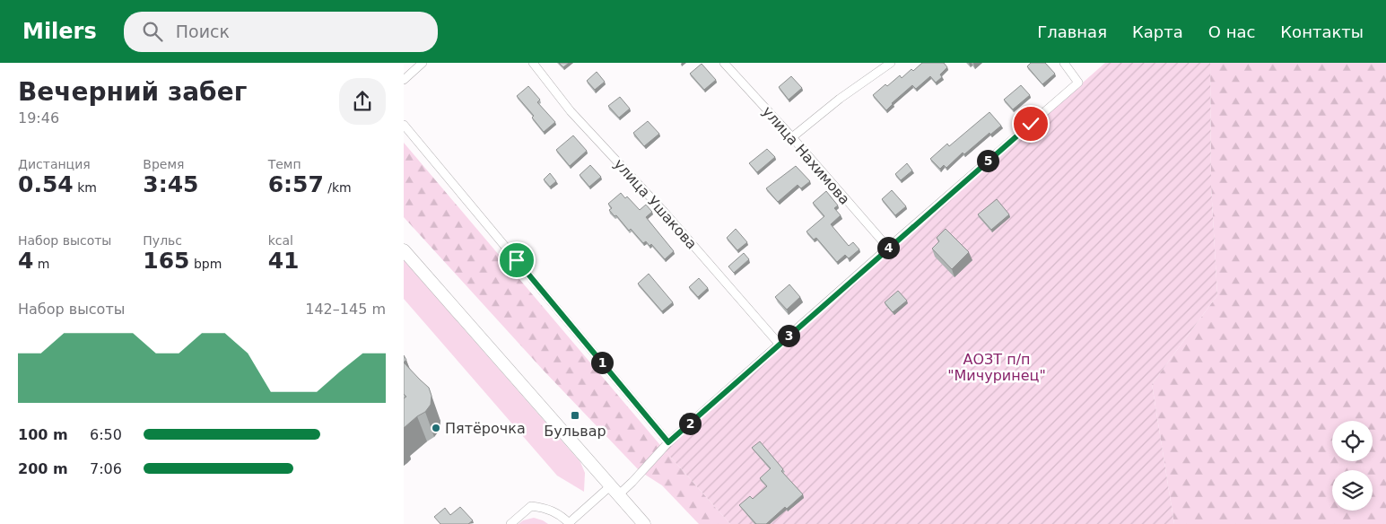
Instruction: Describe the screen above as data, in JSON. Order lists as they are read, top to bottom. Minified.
{"streets":{"street":["улица Нахимова","улица Ушакова"]},"parks":["АОЗТ п/п \"Мичуринец\""],"places":{"transit":["Бульвар"],"other":["Пятёрочка"]},"page":{"header":"Milers","search":"Поиск","nav":["Главная","Карта","О нас","Контакты"],"heading":["Вечерний забег","19:46"],"stats":[["Дистанция","0.54 km"],["Время","3:45"],["Темп","6:57 /km"],["Набор высоты","4 m"],["Пульс","165 bpm"],["kcal","41"]],"pins":["5","4","3","1","2"],"chart":["Набор высоты","142–145 m"],"list":[{"name":"100 m","note":"6:50"},{"name":"200 m","note":"7:06"}]}}
